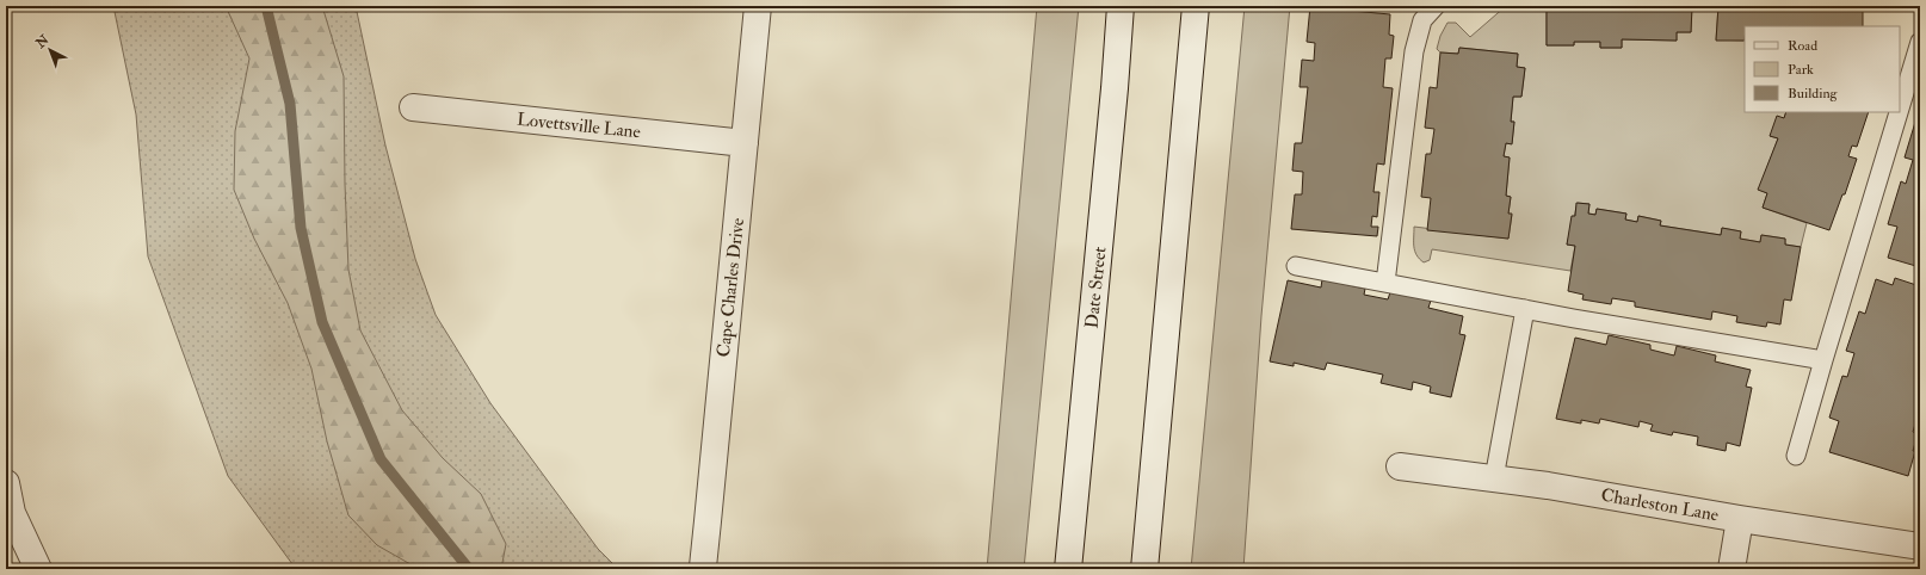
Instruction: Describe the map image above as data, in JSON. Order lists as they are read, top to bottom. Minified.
{"streets":{"street":["Lovettsville Lane","Cape Charles Drive","Date Street","Charleston Lane"]},"crossings":[["Lovettsville Lane","Cape Charles Drive"]],"legend":["Road","Park","Building"],"north":"top left"}
